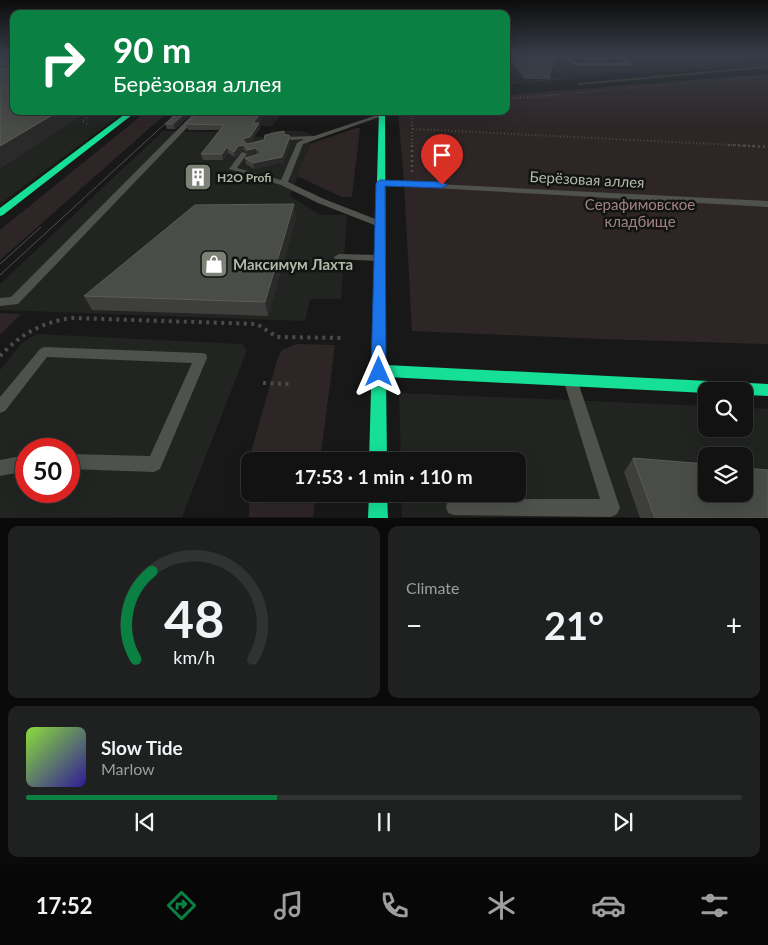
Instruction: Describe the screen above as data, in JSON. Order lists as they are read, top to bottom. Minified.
{"streets":{"lane":["Берёзовая аллея"]},"parks":["Серафимовское кладбище"],"places":{"building":["H2O Profi"],"shop":["Максимум Лахта"]},"page":{"turn":["90 m","Берёзовая аллея"],"limit":"50","trip":"17:53 · 1 min · 110 m","tile":"Climate","heat":["−","21°","+"],"song":["Slow Tide","Marlow"],"tabs":"17:52","gauge":["48","km/h"]}}
